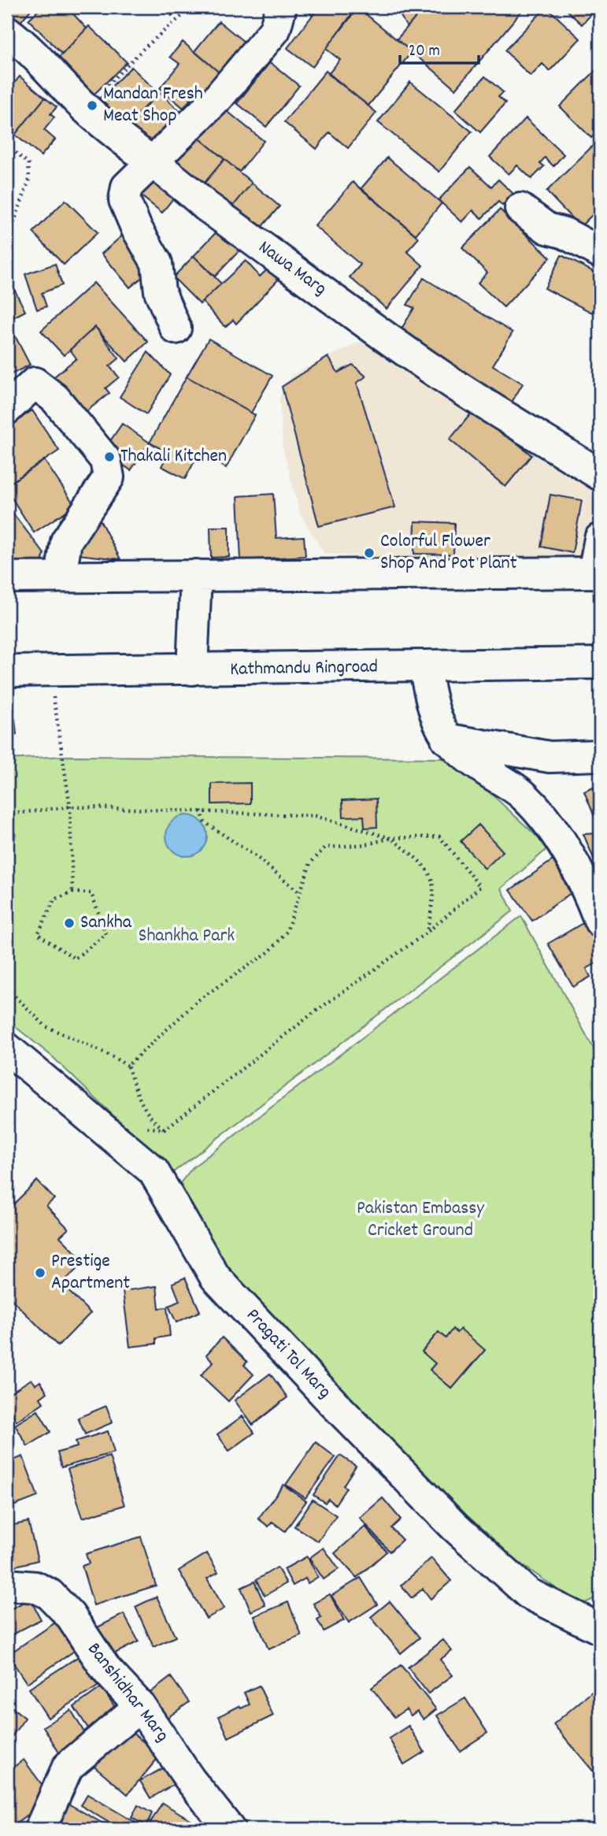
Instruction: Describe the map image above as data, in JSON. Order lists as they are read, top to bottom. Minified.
{"streets":{"main road":["Nawa Marg","Kathmandu Ringroad","Pragati Tol Marg","Banshidhar Marg"]},"parks":["Shankha Park","Pakistan Embassy Cricket Ground"],"places":["Mandan Fresh Meat Shop","Thakali Kitchen","Colorful Flower Shop And Pot Plant","Sankha","Prestige Apartment"],"scale_bar":"20 m"}
